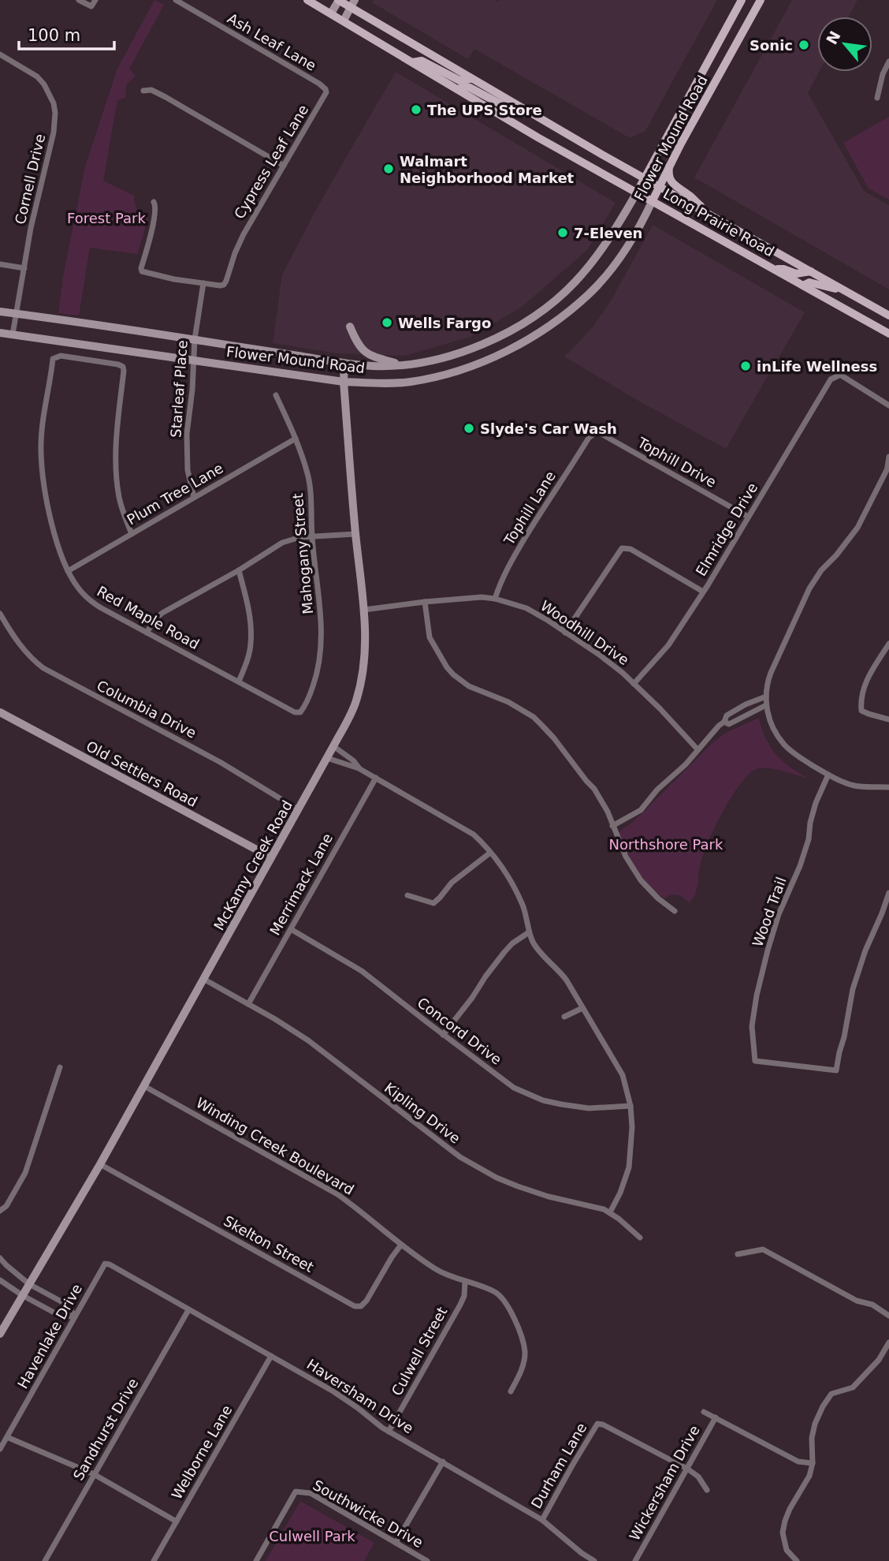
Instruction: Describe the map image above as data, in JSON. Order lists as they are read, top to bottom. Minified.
{"streets":{"main road":["Flower Mound Road","Long Prairie Road","Old Settlers Road","McKamy Creek Road"],"street":["Ash Leaf Lane","Cypress Leaf Lane","Cornell Drive","Starleaf Place","Tophill Drive","Plum Tree Lane","Tophill Lane","Elmridge Drive","Mahogany Street","Red Maple Road","Woodhill Drive","Columbia Drive","Merrimack Lane","Wood Trail","Concord Drive","Kipling Drive","Winding Creek Boulevard","Skelton Street","Havenlake Drive","Culwell Street","Haversham Drive","Sandhurst Drive","Welborne Lane","Durham Lane","Wickersham Drive","Southwicke Drive"]},"crossings":[["Ash Leaf Lane","Cypress Leaf Lane"],["Flower Mound Road","Cornell Drive"],["Flower Mound Road","Long Prairie Road"],["Flower Mound Road","Starleaf Place"],["Flower Mound Road","McKamy Creek Road"],["Cypress Leaf Lane","Starleaf Place"],["Starleaf Place","Plum Tree Lane"],["Tophill Drive","Tophill Lane"],["Tophill Drive","Elmridge Drive"],["Plum Tree Lane","Mahogany Street"],["Plum Tree Lane","Red Maple Road"],["Tophill Lane","Woodhill Drive"],["Elmridge Drive","Woodhill Drive"],["Mahogany Street","Red Maple Road"],["Woodhill Drive","McKamy Creek Road"],["Columbia Drive","McKamy Creek Road"],["Old Settlers Road","McKamy Creek Road"],["McKamy Creek Road","Kipling Drive"],["McKamy Creek Road","Winding Creek Boulevard"],["McKamy Creek Road","Skelton Street"],["Merrimack Lane","Concord Drive"],["Merrimack Lane","Kipling Drive"],["Winding Creek Boulevard","Skelton Street"],["Winding Creek Boulevard","Culwell Street"],["Havenlake Drive","Haversham Drive"],["Culwell Street","Haversham Drive"],["Haversham Drive","Sandhurst Drive"],["Haversham Drive","Welborne Lane"],["Haversham Drive","Durham Lane"],["Durham Lane","Wickersham Drive"]],"parks":["Forest Park","Northshore Park","Culwell Park"],"places":["Sonic","The UPS Store","Walmart Neighborhood Market","7-Eleven","Wells Fargo","inLife Wellness","Slyde's Car Wash"],"scale_bar":"100 m","north":"top left"}
